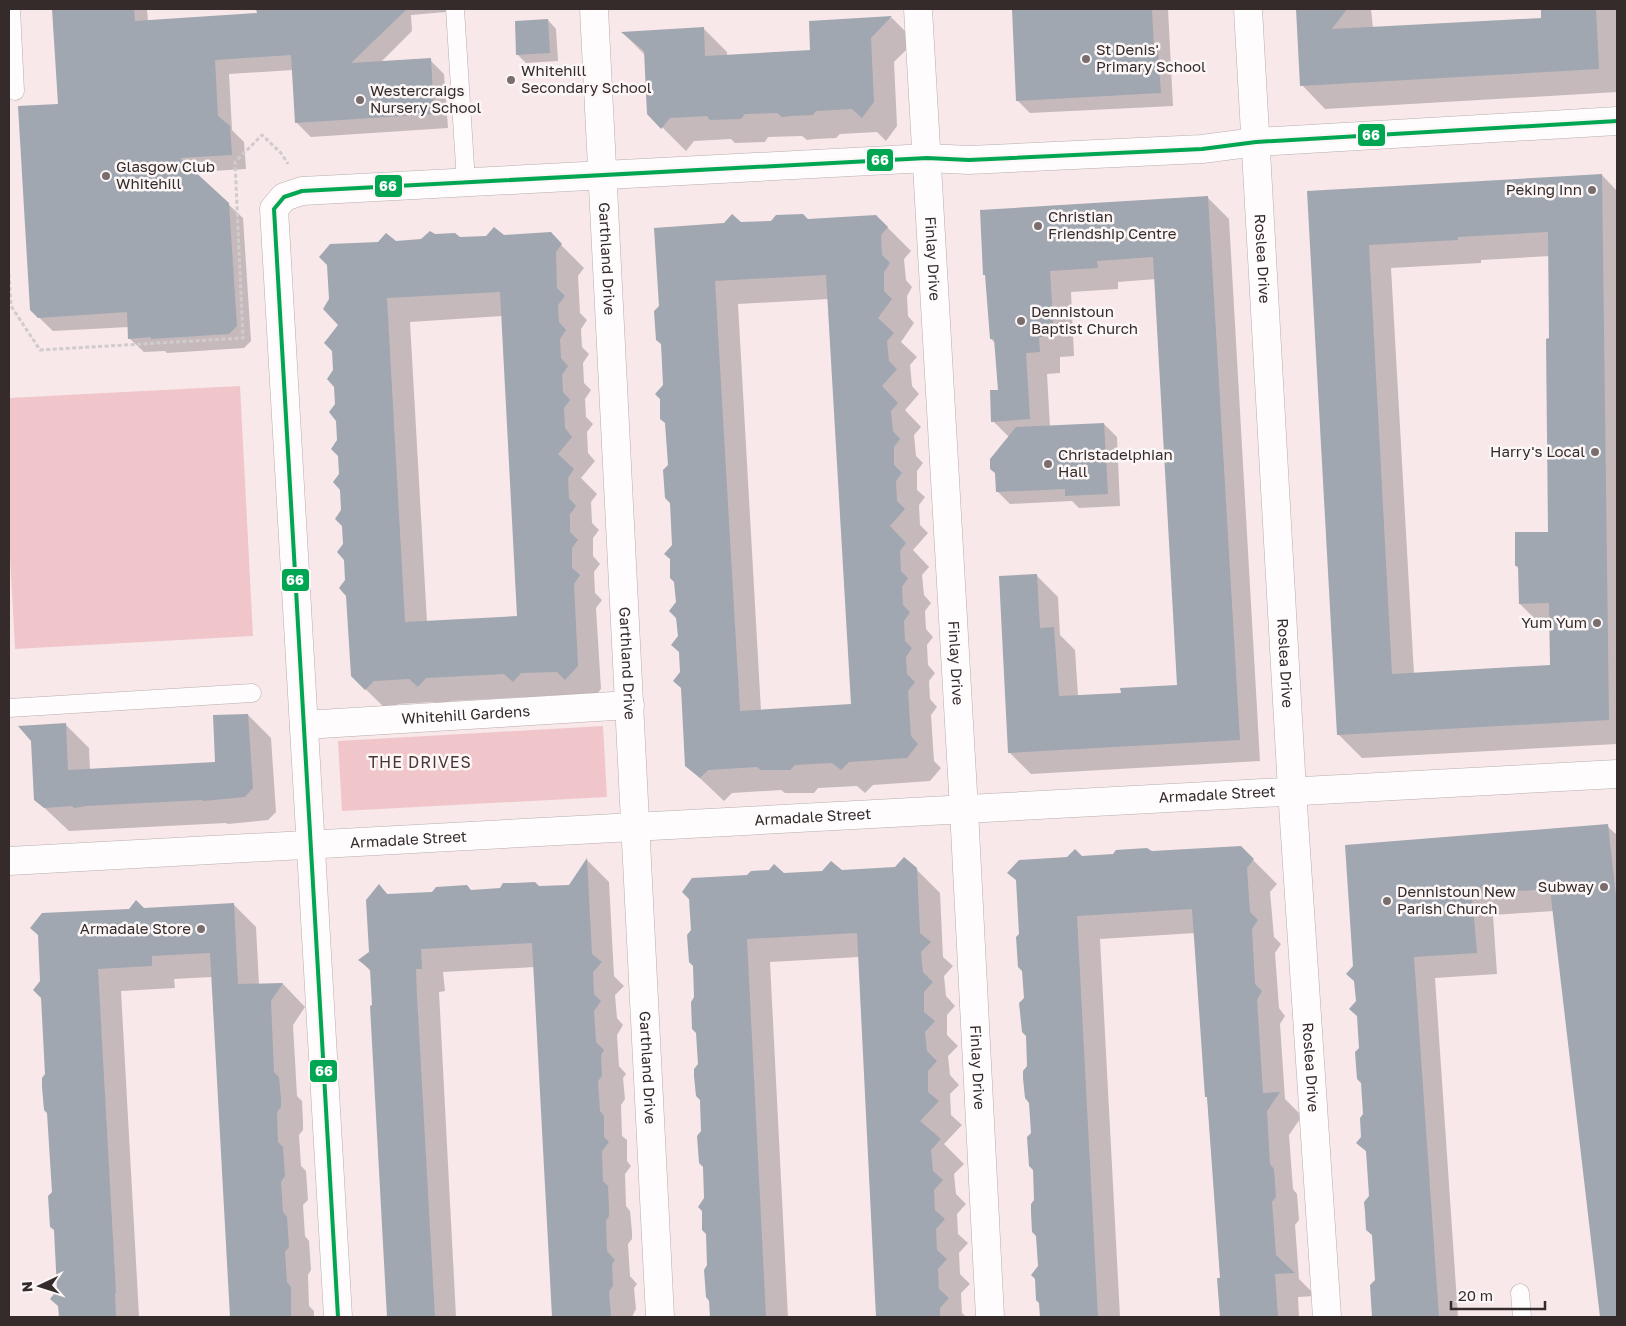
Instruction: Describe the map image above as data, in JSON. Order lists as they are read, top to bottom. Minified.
{"streets":{"street":["Garthland Drive","Finlay Drive","Roslea Drive","Whitehill Gardens","Armadale Street"]},"crossings":[["Garthland Drive","Whitehill Gardens"],["Garthland Drive","Armadale Street"],["Finlay Drive","Armadale Street"],["Roslea Drive","Armadale Street"]],"districts":["THE DRIVES"],"places":["St Denis' Primary School","Whitehill Secondary School","Westercraigs Nursery School","Glasgow Club Whitehill","Peking Inn","Christian Friendship Centre","Dennistoun Baptist Church","Harry's Local","Christadelphian Hall","Yum Yum","Subway","Dennistoun New Parish Church","Armadale Store"],"lines":["transit line 66"],"scale_bar":"20 m","north":"left"}
